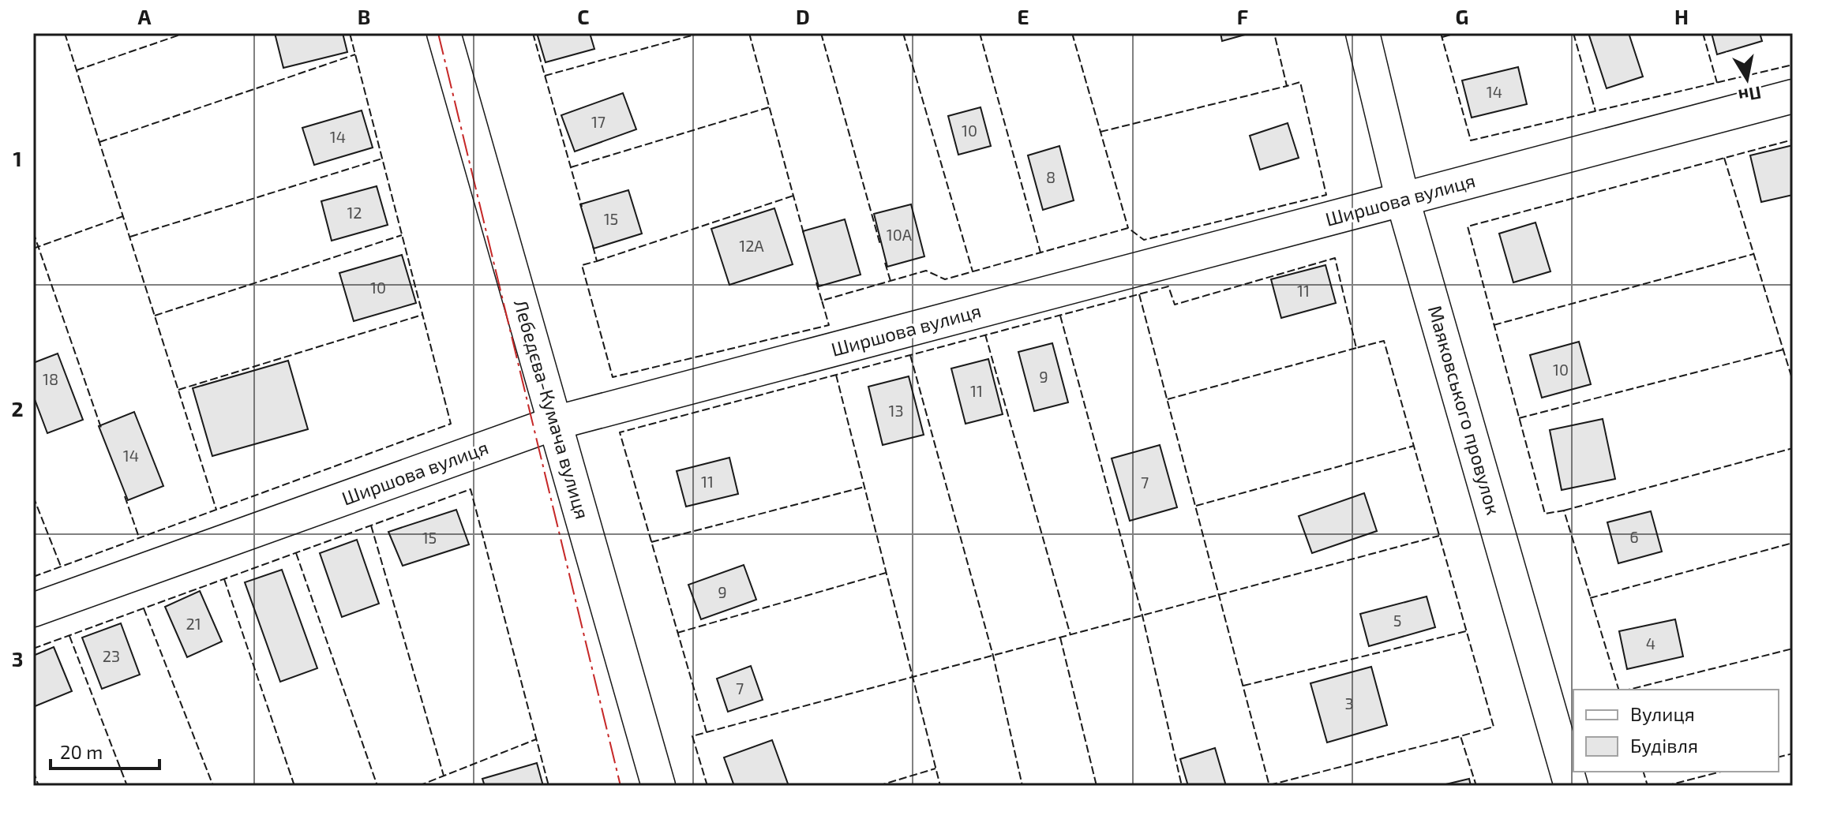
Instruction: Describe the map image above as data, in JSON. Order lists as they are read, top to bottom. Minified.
{"streets":{"street":["Ширшова вулиця","Лебедєва-Кумача вулиця","Маяковського провулок"]},"crossings":[["Ширшова вулиця","Лебедєва-Кумача вулиця"],["Ширшова вулиця","Маяковського провулок"]],"house_numbers":["14","17","10","14","8","12","15","10А","12А","10","11","10","9","18","11","13","14","11","7","6","15","9","5","21","4","23","7","3"],"legend":["Вулиця","Будівля"],"scale_bar":"20 m","north":"bottom","grid":{"columns":["A","B","C","D","E","F","G","H"],"rows":["1","2","3"]}}
